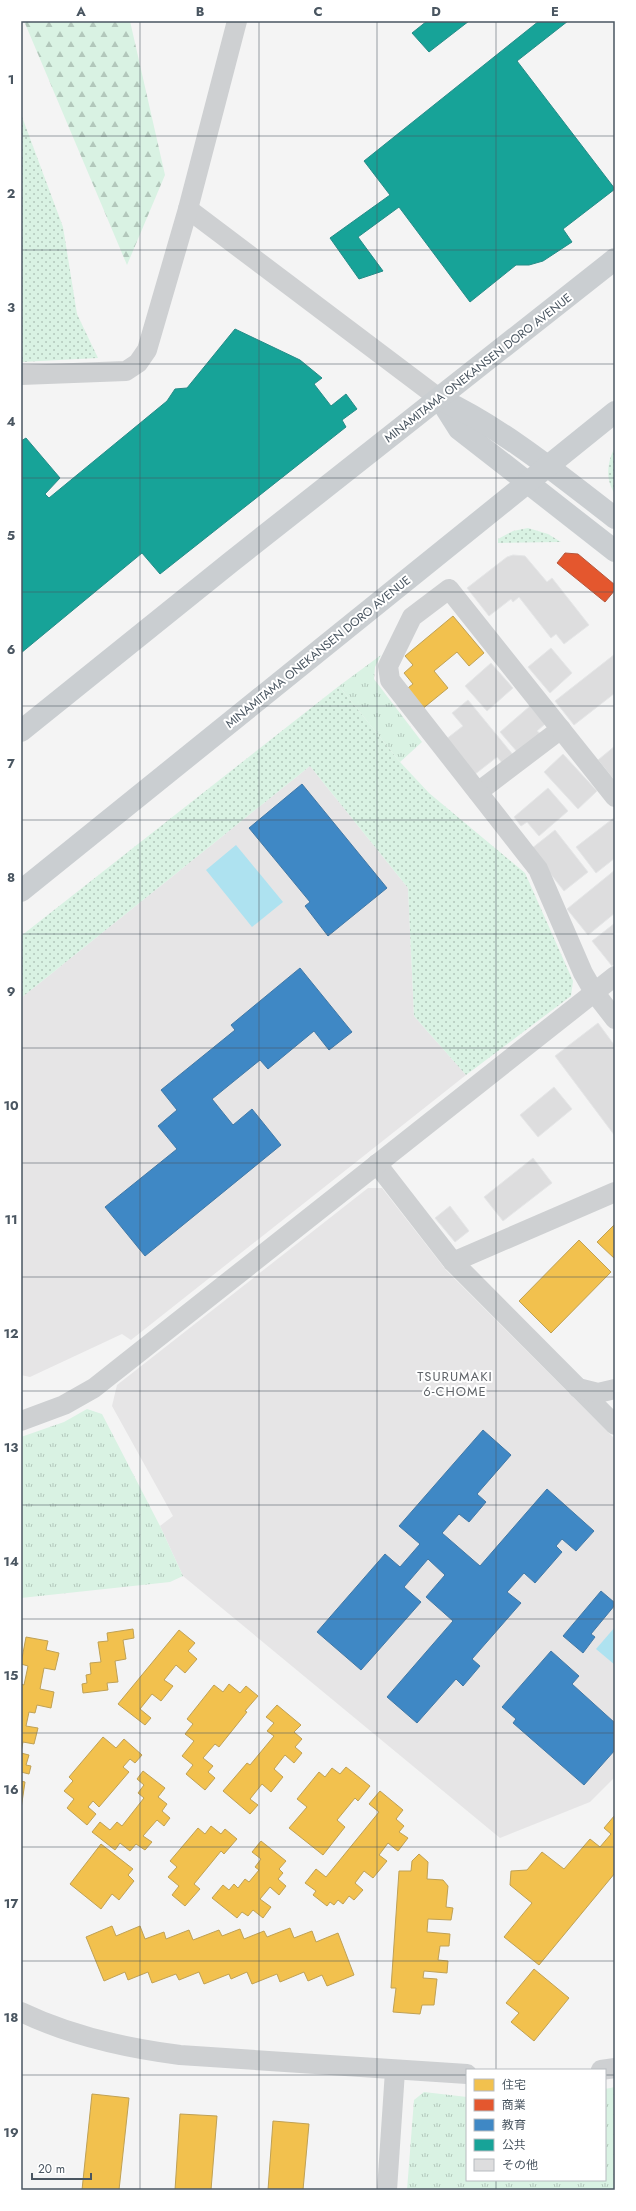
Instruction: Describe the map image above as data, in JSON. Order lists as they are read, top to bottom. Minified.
{"streets":{"main road":["MINAMITAMA ONEKANSEN DORO AVENUE"]},"districts":["TSURUMAKI 6-CHOME"],"legend":["住宅","商業","教育","公共","その他"],"scale_bar":"20 m","grid":{"columns":["A","B","C","D","E"],"rows":["1","2","3","4","5","6","7","8","9","10","11","12","13","14","15","16","17","18","19"]}}
